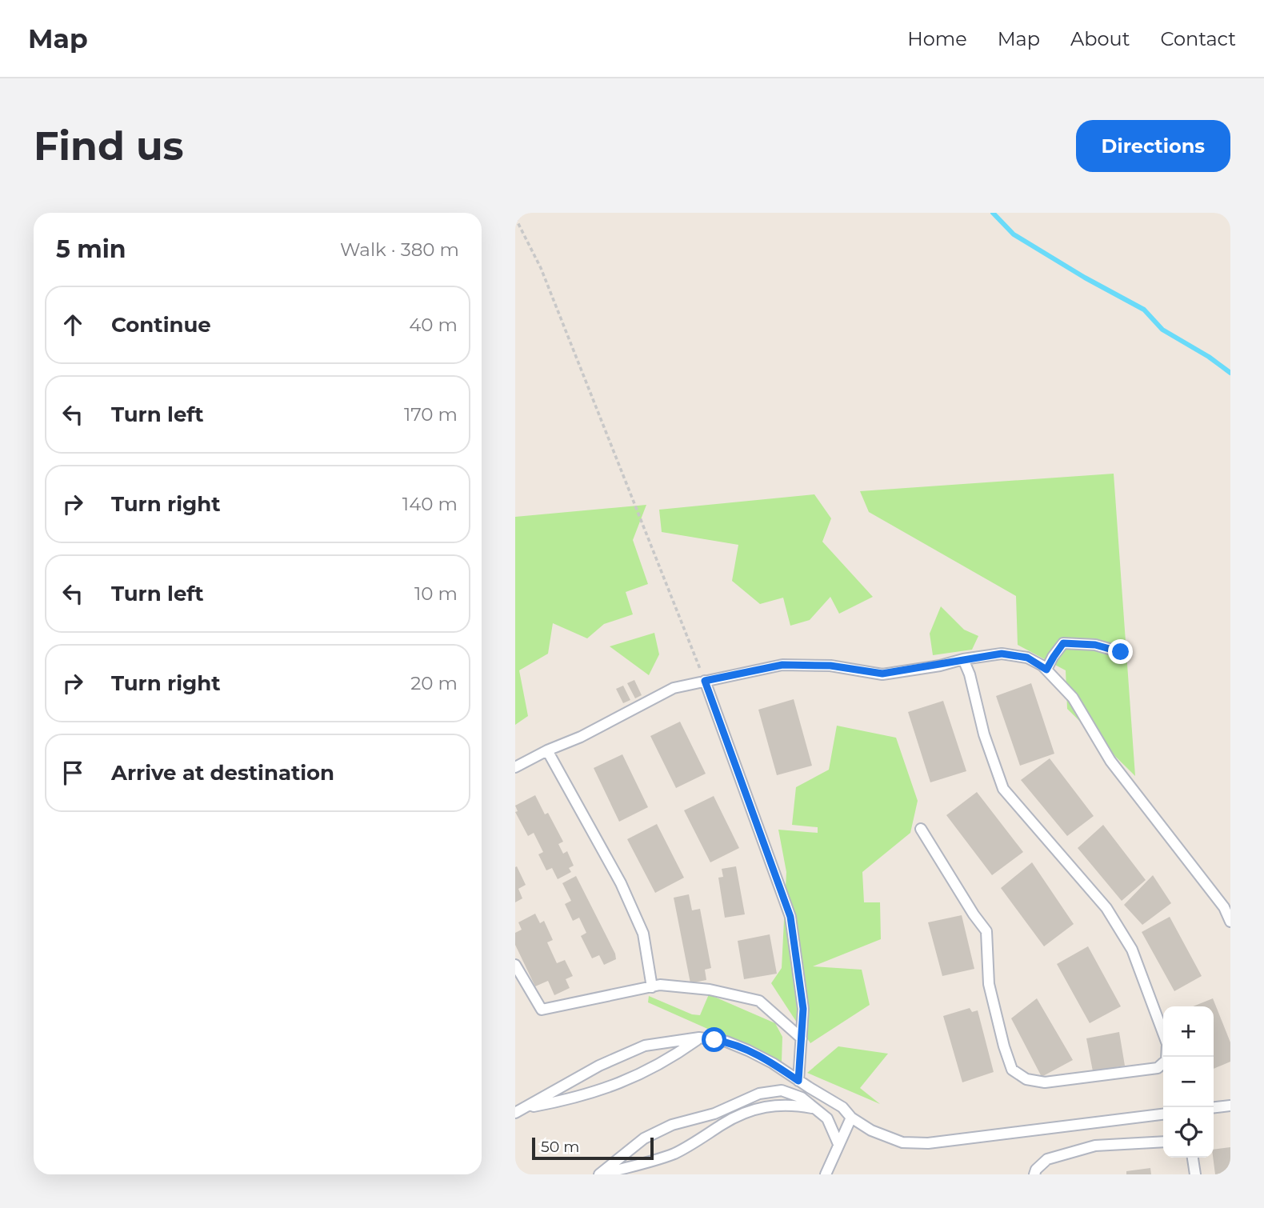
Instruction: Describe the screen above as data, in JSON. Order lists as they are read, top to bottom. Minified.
{"scale_bar":"50 m","page":{"header":"Map","nav":["Home","Map","About","Contact"],"buttons":"Directions","title":"Find us","heading":["5 min","Walk · 380 m"],"list":[["Continue","40 m"],["Turn left","170 m"],["Turn right","140 m"],["Turn left","10 m"],["Turn right","20 m"],"Arrive at destination"],"map_buttons":["+","−"],"scale":"50 m"}}
